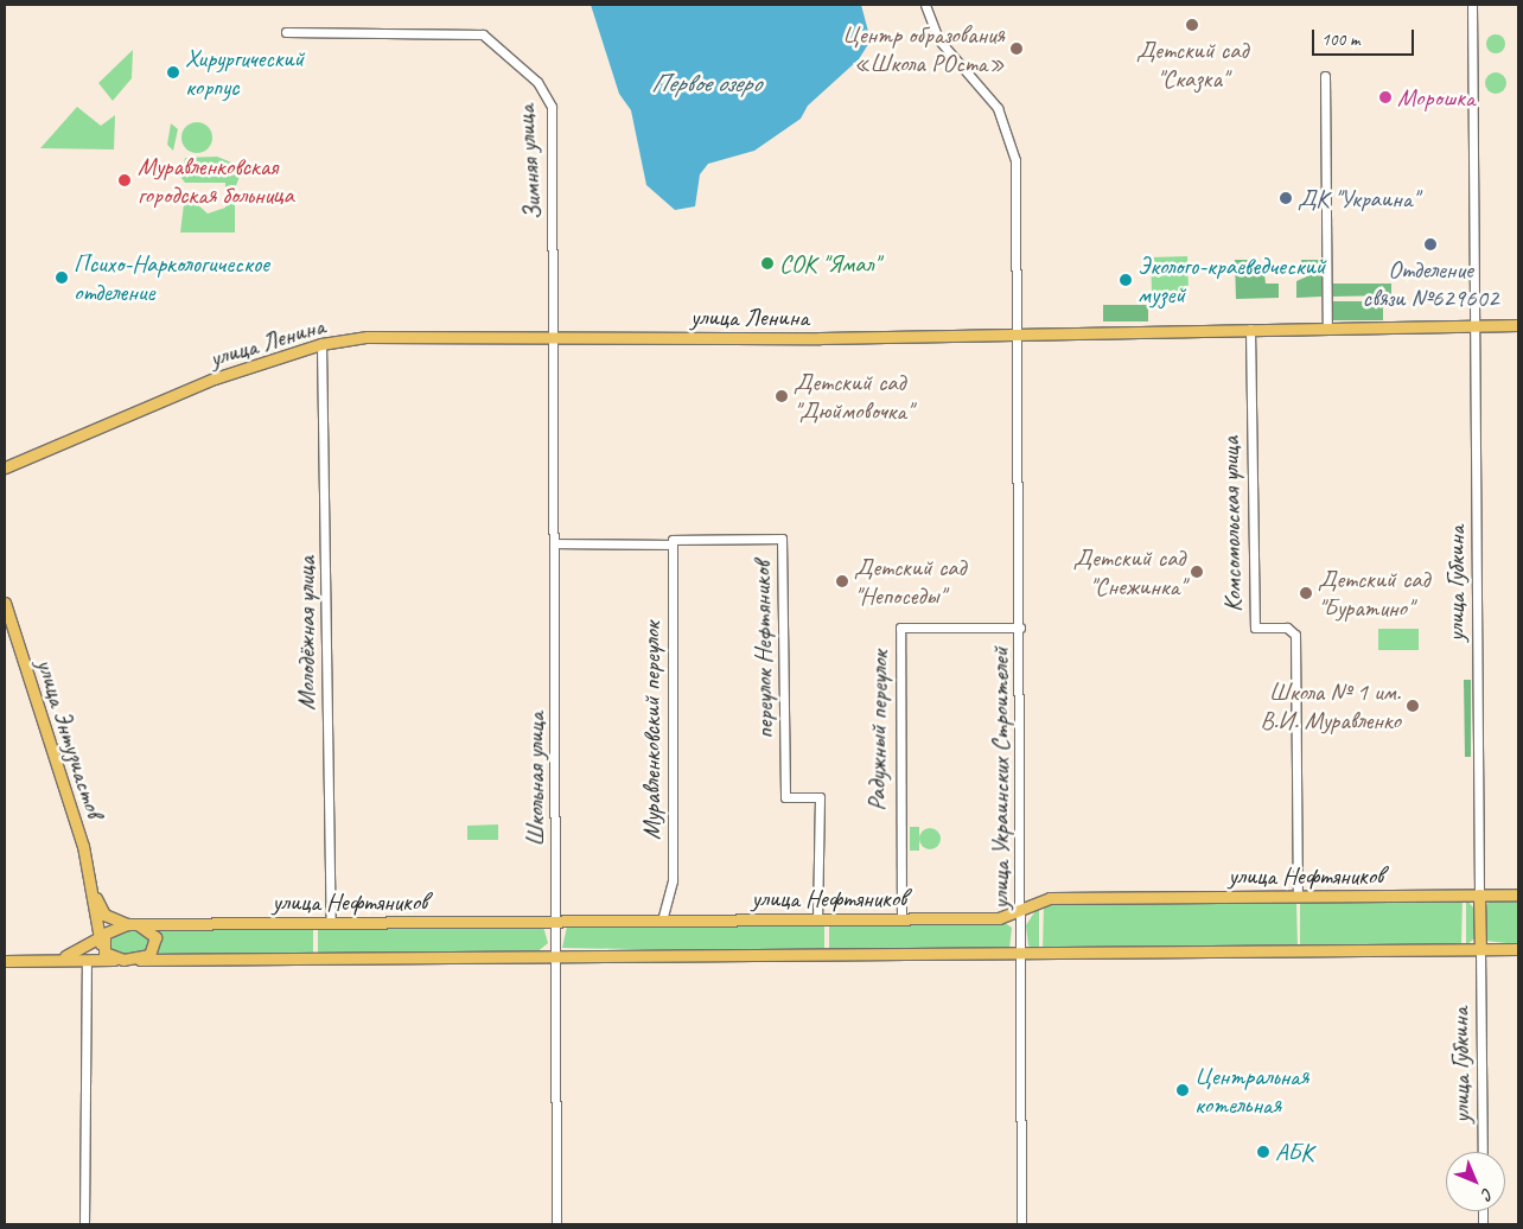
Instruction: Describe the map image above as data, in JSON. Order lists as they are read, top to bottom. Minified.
{"streets":{"main road":["улица Ленина","улица Губкина","улица Энтузиастов","улица Нефтяников"],"street":["Зимняя улица","Комсомольская улица","Молодёжная улица","переулок Нефтяников","Муравленковский переулок","Радужный переулок","улица Украинских Строителей","Школьная улица"]},"crossings":[["Зимняя улица","улица Ленина"],["Зимняя улица","Школьная улица"],["улица Ленина","Комсомольская улица"],["улица Ленина","улица Губкина"],["улица Ленина","Молодёжная улица"],["улица Ленина","улица Украинских Строителей"],["улица Ленина","Школьная улица"],["Комсомольская улица","улица Нефтяников"],["улица Губкина","улица Нефтяников"],["Молодёжная улица","улица Нефтяников"],["переулок Нефтяников","Муравленковский переулок"],["переулок Нефтяников","Школьная улица"],["переулок Нефтяников","улица Нефтяников"],["Муравленковский переулок","улица Нефтяников"],["Радужный переулок","улица Украинских Строителей"],["Радужный переулок","улица Нефтяников"],["улица Энтузиастов","улица Нефтяников"],["улица Украинских Строителей","улица Нефтяников"],["Школьная улица","улица Нефтяников"]],"water":["Первое озеро"],"places":["Детский сад \"Сказка\"","Центр образования «Школа РОста»","Хирургический корпус","Морошка","Муравленковская городская больница","ДК \"Украина\"","Отделение связи №629602","СОК \"Ямал\"","Психо-Наркологическое отделение","Эколого-краеведческий музей","Детский сад \"Дюймовочка\"","Детский сад \"Снежинка\"","Детский сад \"Непоседы\"","Детский сад \"Буратино\"","Школа № 1 им. В.И. Муравленко","Центральная котельная","АБК"],"scale_bar":"100 m","north":"bottom right"}
